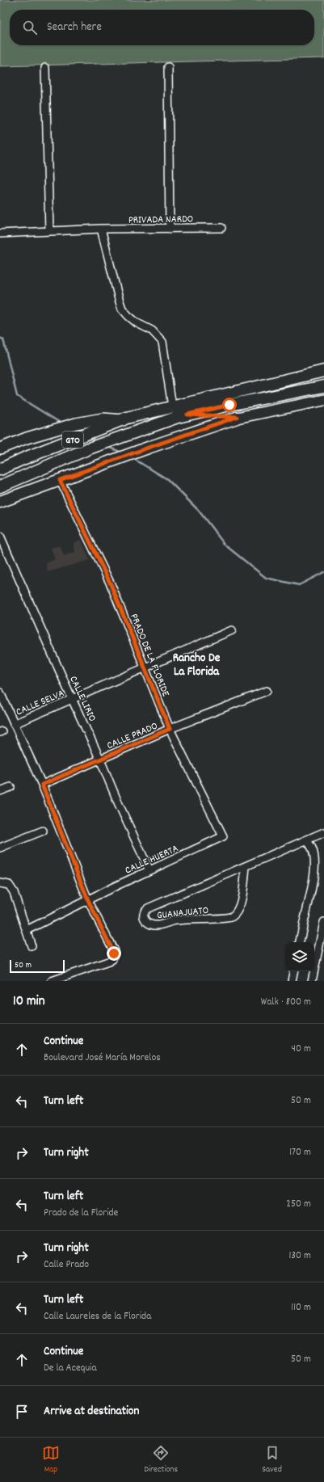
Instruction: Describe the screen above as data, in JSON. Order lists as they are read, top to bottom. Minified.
{"streets":{"main road":["GTO"],"street":["PRIVADA NARDO","PRADO DE LA FLORIDE","CALLE LIRIO","CALLE SELVA","CALLE PRADO","CALLE HUERTA","GUANAJUATO"]},"crossings":[["PRADO DE LA FLORIDE","CALLE SELVA"],["PRADO DE LA FLORIDE","CALLE PRADO"],["PRADO DE LA FLORIDE","CALLE HUERTA"],["CALLE LIRIO","CALLE SELVA"],["CALLE LIRIO","CALLE PRADO"],["CALLE LIRIO","CALLE HUERTA"]],"districts":["Rancho De La Florida"],"scale_bar":"50 m","page":{"search":"Search here","scale":"50 m","heading":["10 min","Walk · 800 m"],"list":[["Continue","Boulevard José María Morelos","40 m"],["Turn left","50 m"],["Turn right","170 m"],["Turn left","Prado de la Floride","250 m"],["Turn right","Calle Prado","130 m"],["Turn left","Calle Laureles de la Florida","110 m"],["Continue","De la Acequia","50 m"],"Arrive at destination"],"nav":["Map","Directions","Saved"]}}
